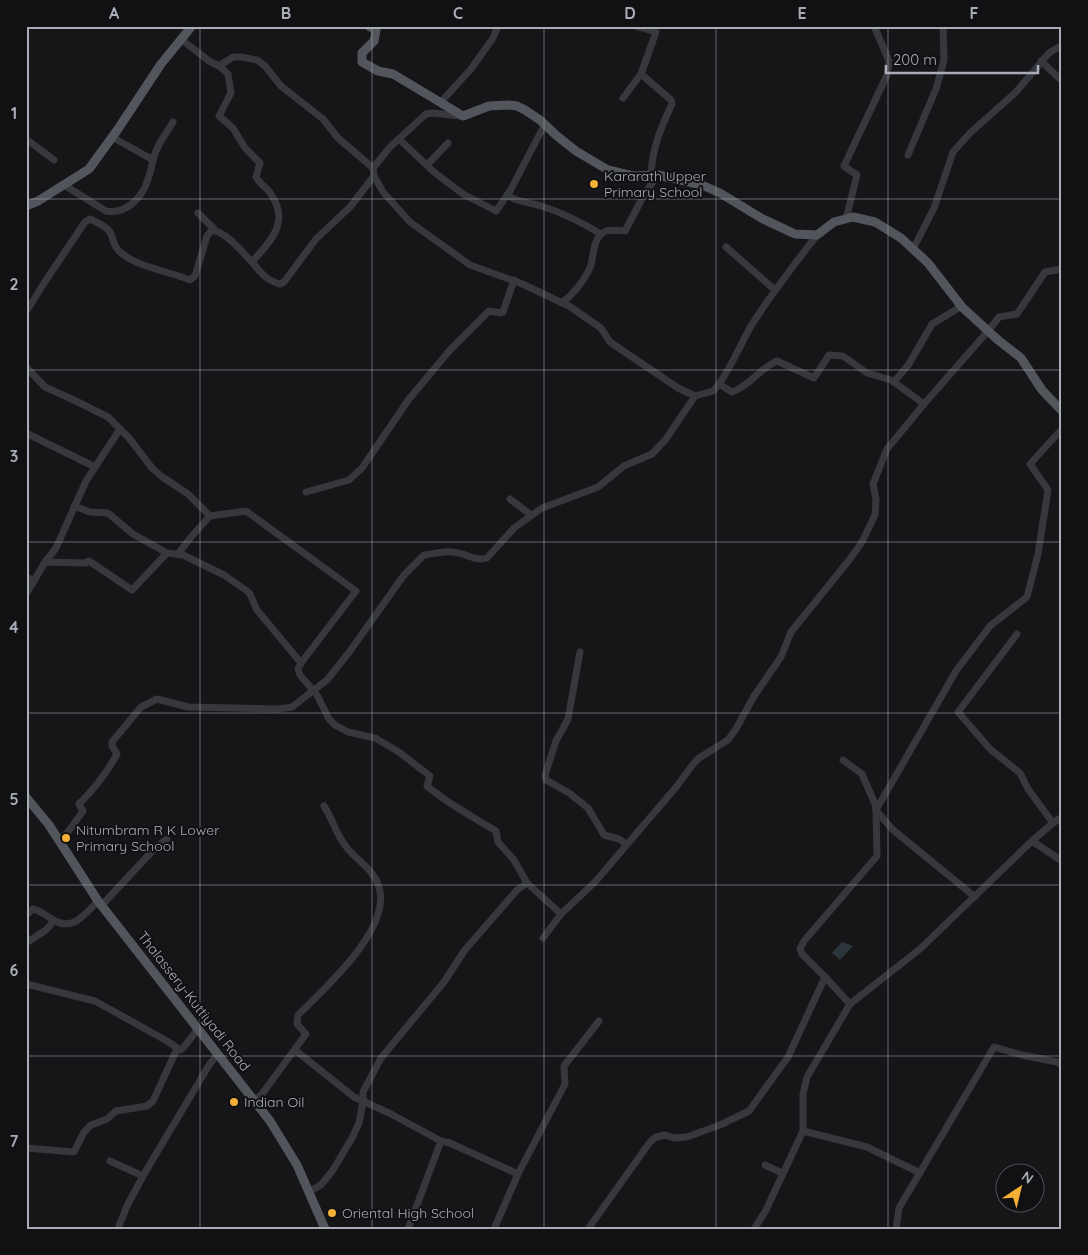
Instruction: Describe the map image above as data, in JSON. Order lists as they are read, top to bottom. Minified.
{"streets":{"main road":["Thalassery-Kuttiyadi Road"]},"places":["Kararath Upper Primary School","Nitumbram R K Lower Primary School","Indian Oil","Oriental High School"],"scale_bar":"200 m","north":"top right","grid":{"columns":["A","B","C","D","E","F"],"rows":["1","2","3","4","5","6","7"]}}
